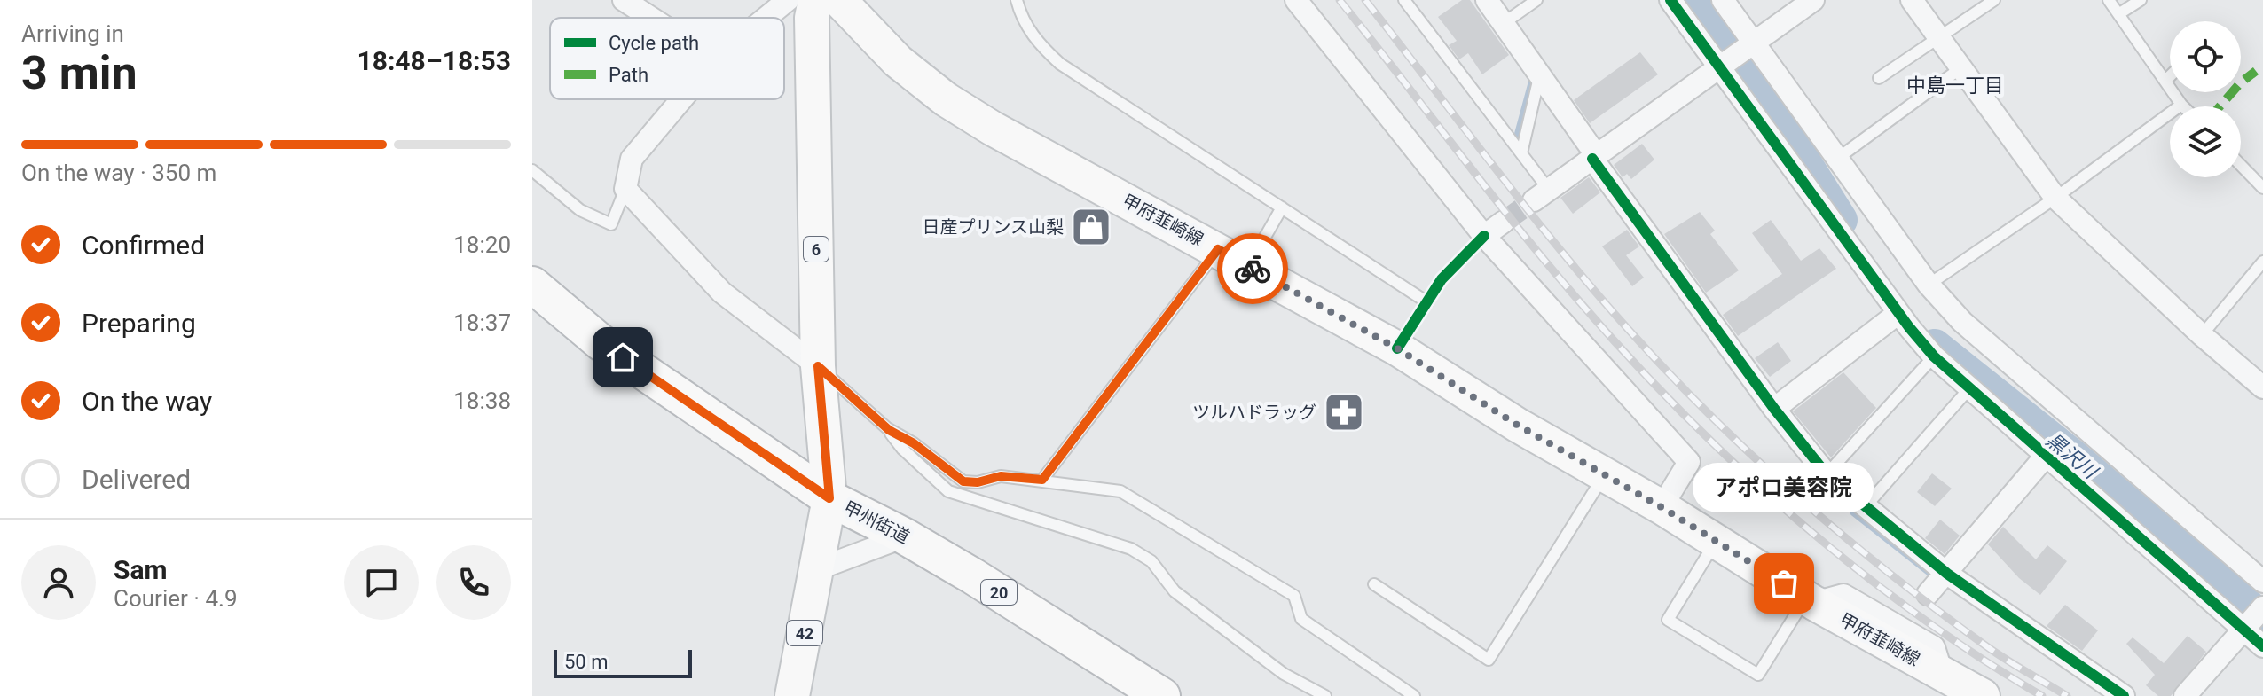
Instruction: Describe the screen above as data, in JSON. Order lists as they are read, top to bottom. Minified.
{"streets":{"highway":["甲州街道","20"],"main road":["甲府韮崎線","6","42"]},"crossings":[["6","甲州街道"],["6","42"],["甲州街道","42"]],"districts":["中島一丁目"],"water":["黒沢川"],"places":{"shop":["日産プリンス山梨"],"pharmacy":["ツルハドラッグ"],"other":["アポロ美容院"]},"legend":["Cycle path","Path"],"scale_bar":"50 m","page":{"heading":["3 min","Arriving in","18:48–18:53"],"panel":["Sam","Courier · 4.9"],"bar":"On the way · 350 m","list":[["Confirmed","18:20"],["Preparing","18:37"],["On the way","18:38"],"Delivered"],"bubble":"アポロ美容院","scale":"50 m"}}
